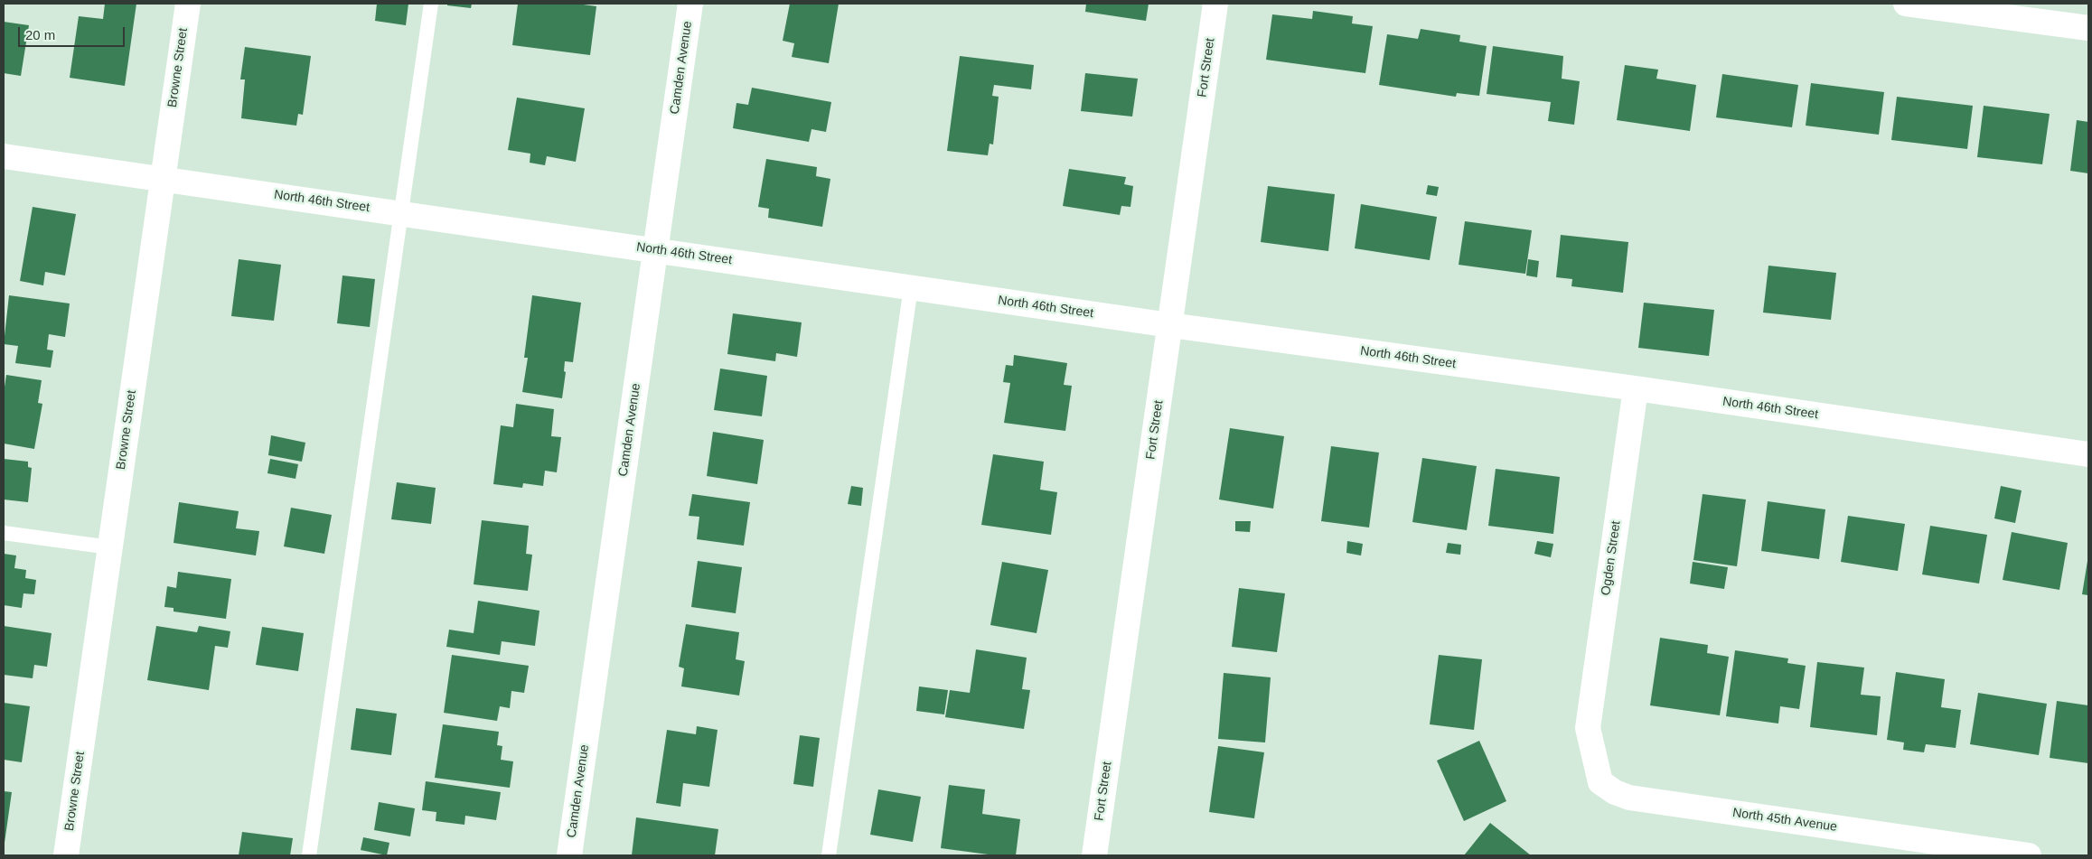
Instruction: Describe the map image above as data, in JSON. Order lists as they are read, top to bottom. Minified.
{"streets":{"street":["Browne Street","Camden Avenue","Fort Street","North 46th Street","Ogden Street","North 45th Avenue"]},"crossings":[["Browne Street","North 46th Street"],["Camden Avenue","North 46th Street"],["Fort Street","North 46th Street"],["North 46th Street","Ogden Street"],["Ogden Street","North 45th Avenue"]],"scale_bar":"20 m"}
